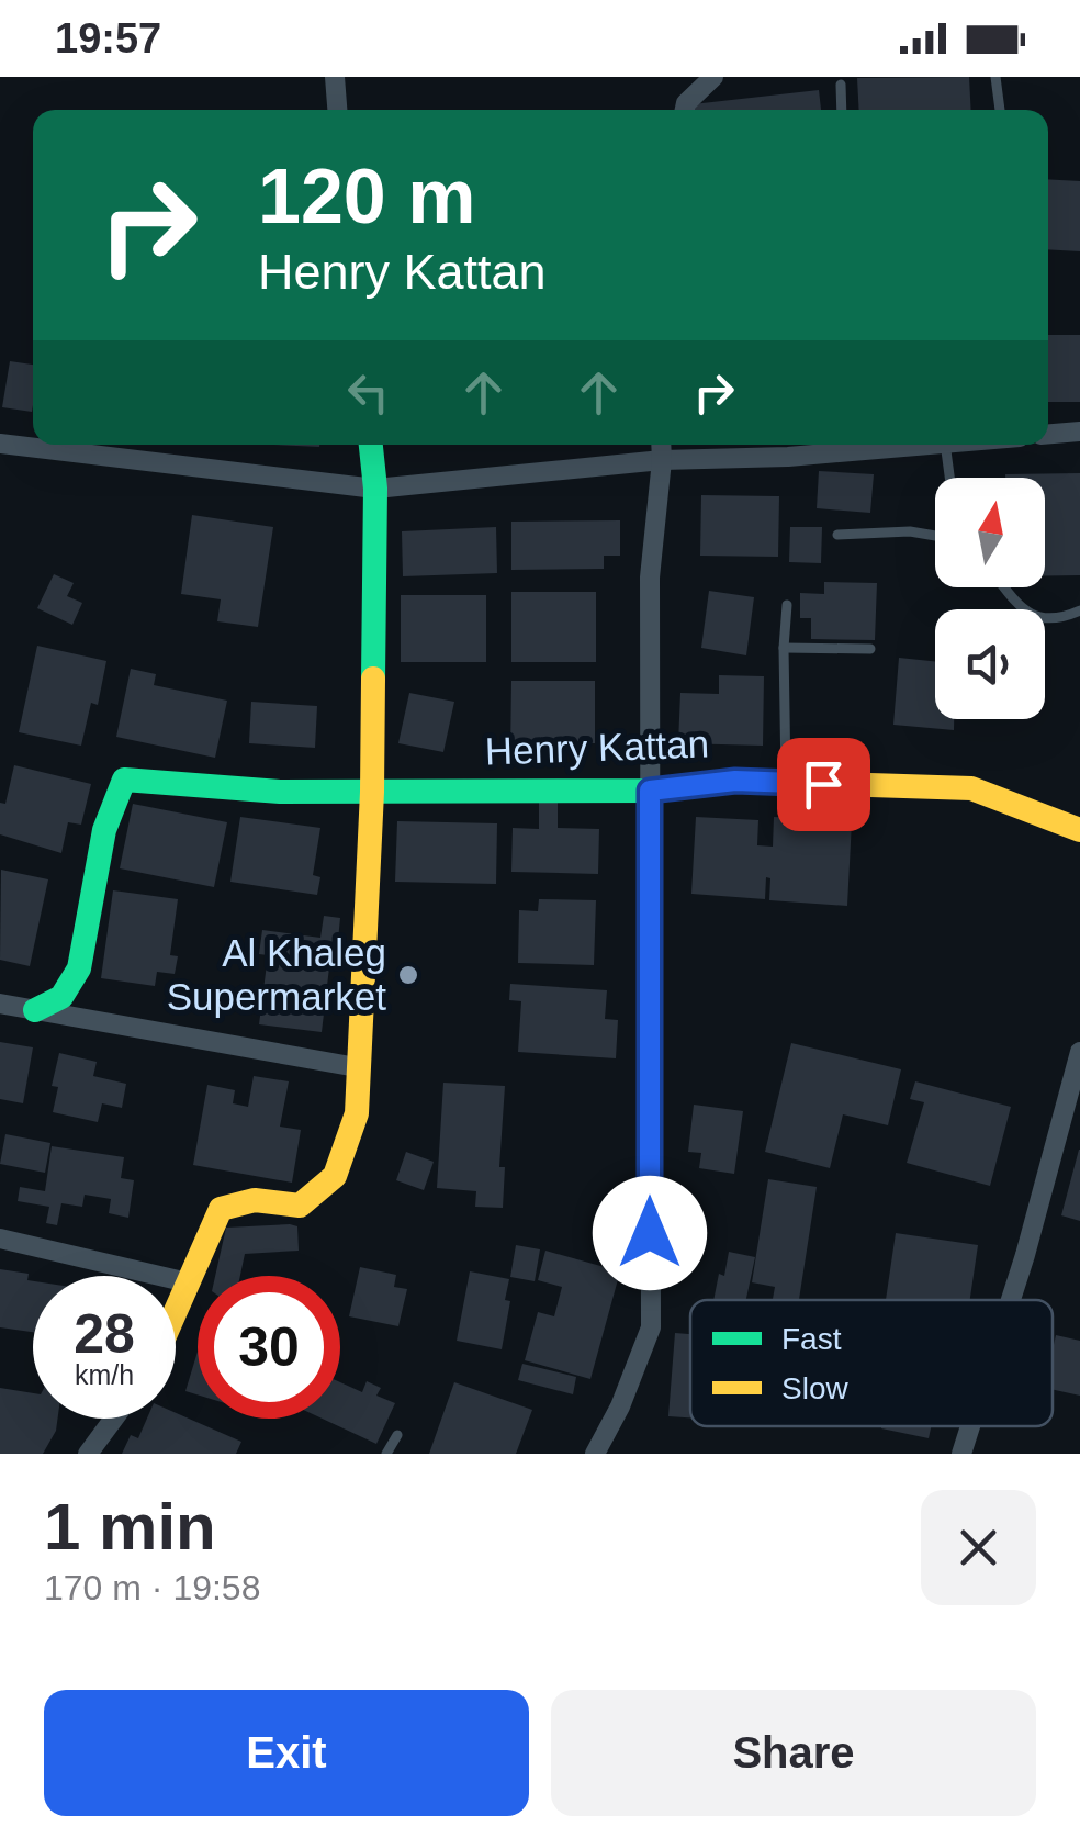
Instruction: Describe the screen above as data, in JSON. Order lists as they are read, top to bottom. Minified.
{"streets":{"street":["Henry Kattan"]},"places":["Al Khaleg Supermarket"],"legend":["Fast","Slow"],"north":"top","page":{"status":"19:57","turn":["120 m","Henry Kattan"],"speed":"28 km/h","limit":"30","heading":["1 min","170 m · 19:58"],"buttons":["Exit","Share"]}}
